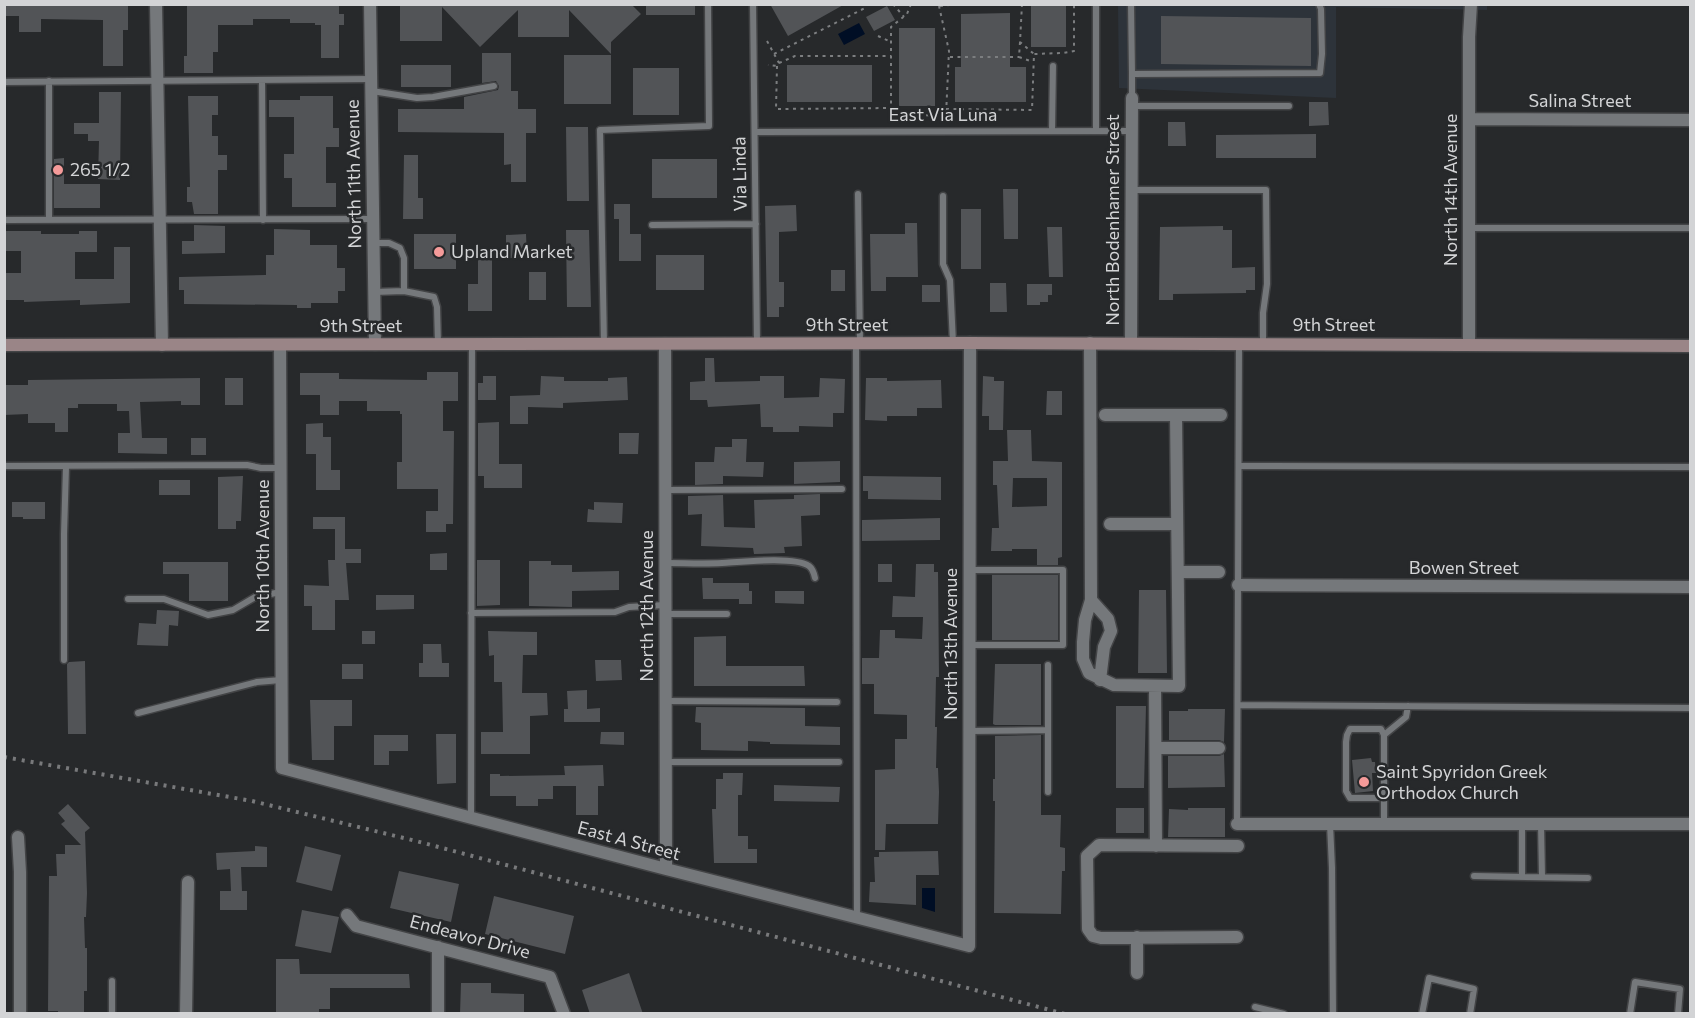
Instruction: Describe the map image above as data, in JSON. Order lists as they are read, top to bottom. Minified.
{"streets":{"street":["Salina Street","North 11th Avenue","North 14th Avenue","North Bodenhamer Street","9th Street","North 10th Avenue","Bowen Street","North 12th Avenue","North 13th Avenue","East A Street","Endeavor Drive"],"lane":["East Via Luna","Via Linda"]},"crossings":[["Salina Street","North 14th Avenue"],["East Via Luna","Via Linda"],["East Via Luna","North Bodenhamer Street"],["North 11th Avenue","9th Street"],["Via Linda","9th Street"],["North 14th Avenue","9th Street"],["North Bodenhamer Street","9th Street"],["9th Street","North 10th Avenue"],["9th Street","North 12th Avenue"],["9th Street","North 13th Avenue"],["North 10th Avenue","East A Street"],["North 12th Avenue","East A Street"],["North 13th Avenue","East A Street"]],"places":["265 1/2","Upland Market","Saint Spyridon Greek Orthodox Church"]}
